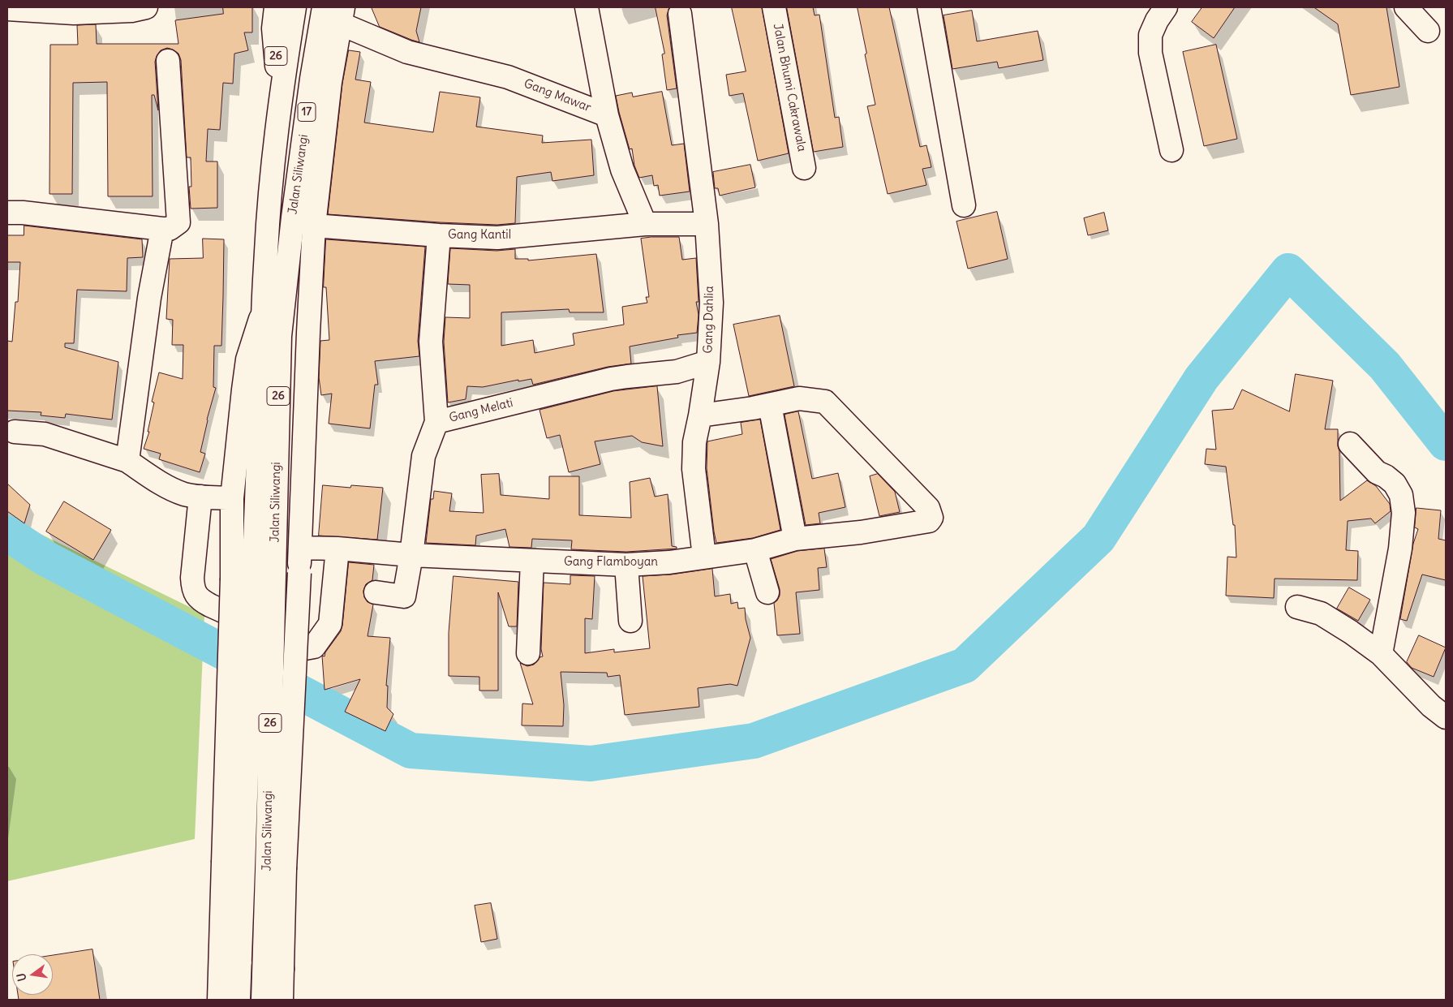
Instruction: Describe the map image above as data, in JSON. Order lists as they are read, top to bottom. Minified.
{"streets":{"main road":["26","Jalan Bhumi Cakrawala","Gang Mawar","17","Jalan Siliwangi","Gang Kantil","Gang Dahlia","Gang Melati","Gang Flamboyan"]},"crossings":[["26","Jalan Siliwangi"],["Gang Kantil","Gang Melati"],["Gang Dahlia","Gang Melati"],["Gang Dahlia","Gang Flamboyan"]],"north":"left"}
